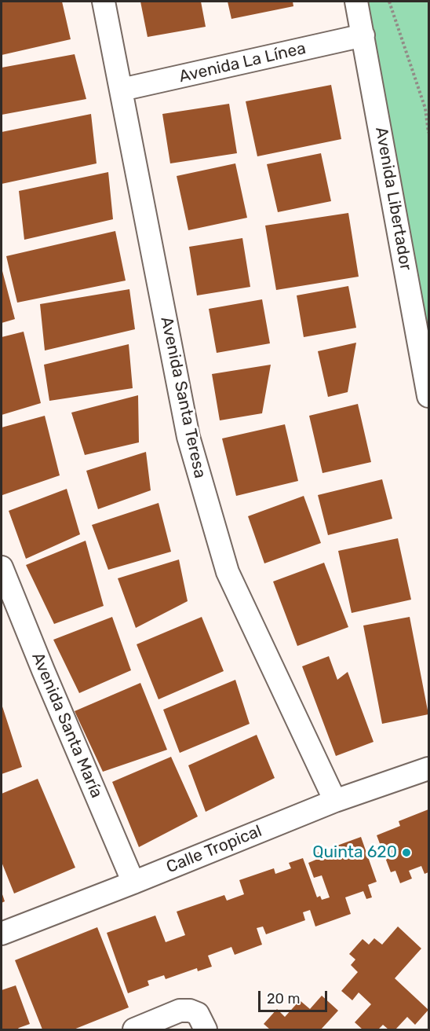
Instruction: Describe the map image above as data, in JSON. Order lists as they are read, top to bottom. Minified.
{"streets":{"street":["Avenida La Línea","Avenida Libertador","Avenida Santa Teresa","Avenida Santa María","Calle Tropical"]},"crossings":[["Avenida La Línea","Avenida Libertador"],["Avenida La Línea","Avenida Santa Teresa"],["Avenida Santa Teresa","Calle Tropical"],["Avenida Santa María","Calle Tropical"]],"places":["Quinta 620"],"scale_bar":"20 m"}
